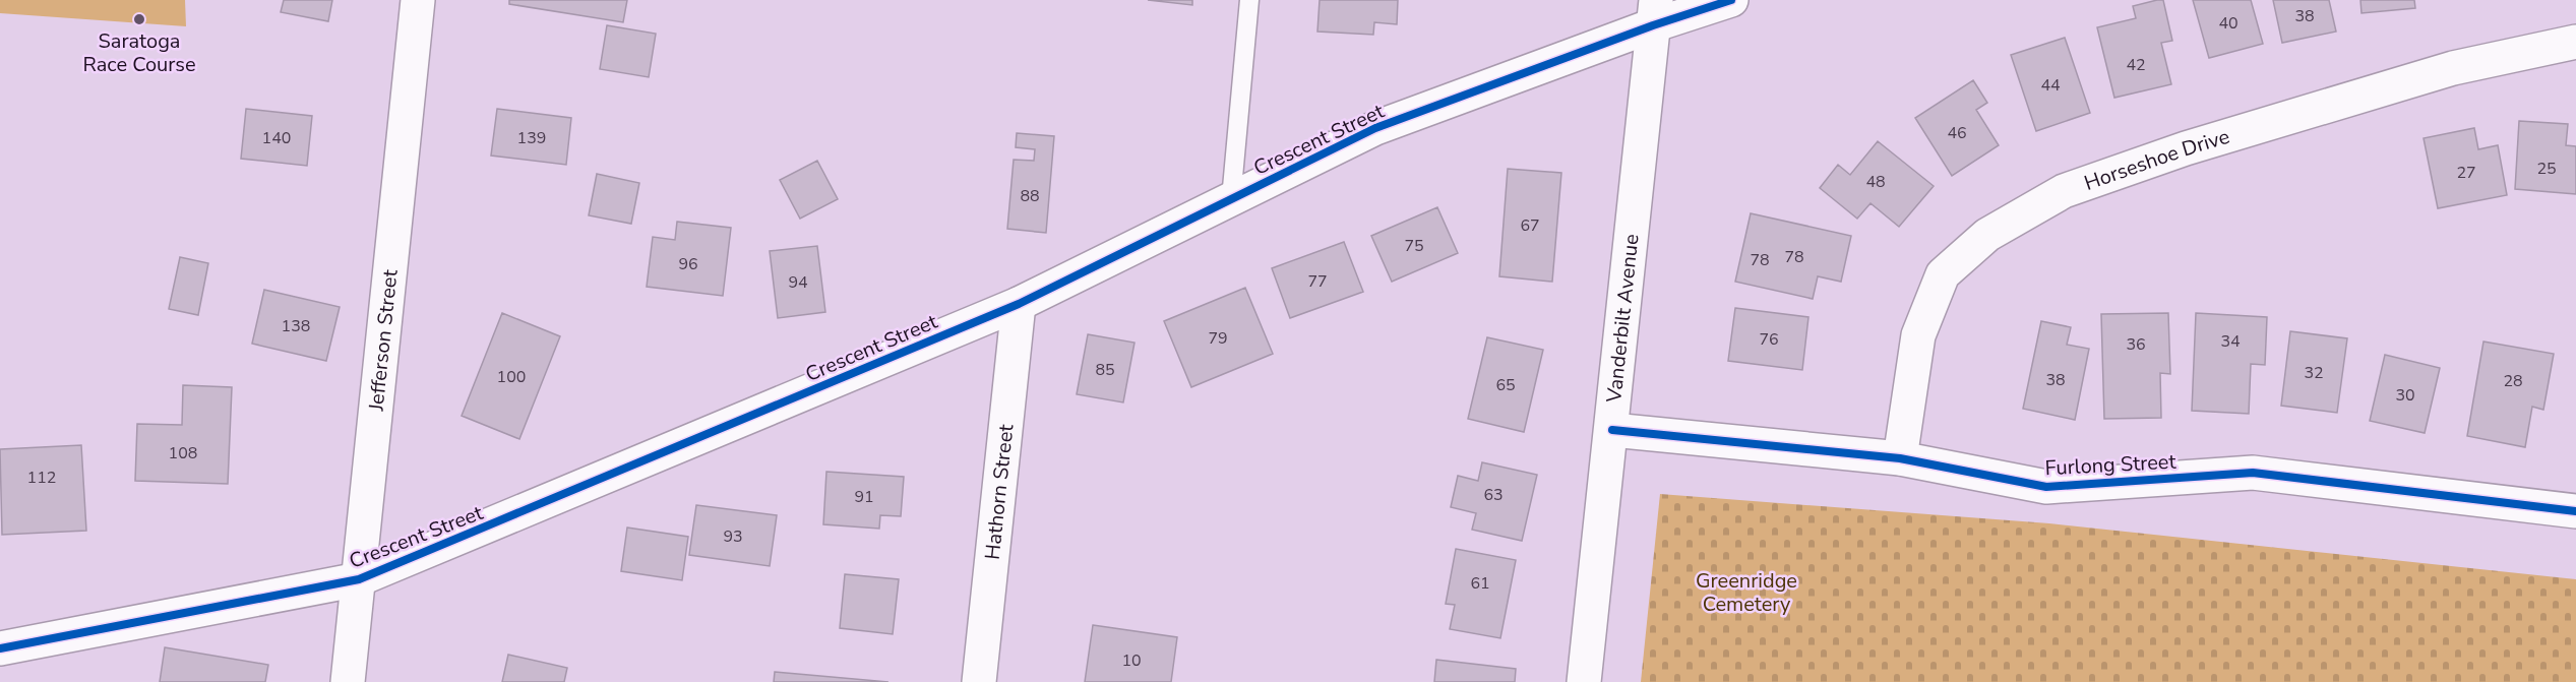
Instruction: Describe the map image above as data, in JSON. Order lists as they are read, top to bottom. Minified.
{"streets":{"street":["Crescent Street","Horseshoe Drive","Vanderbilt Avenue","Jefferson Street","Furlong Street","Hathorn Street"]},"crossings":[["Crescent Street","Vanderbilt Avenue"],["Crescent Street","Jefferson Street"],["Crescent Street","Hathorn Street"],["Horseshoe Drive","Furlong Street"],["Vanderbilt Avenue","Furlong Street"]],"parks":["Greenridge Cemetery"],"places":["Saratoga Race Course"],"house_numbers":["38","40","42","44","46","140","139","25","27","48","88","67","75","78","78","96","77","94","138","79","76","34","36","85","32","100","38","28","65","30","108","112","63","91","93","61","10"]}
